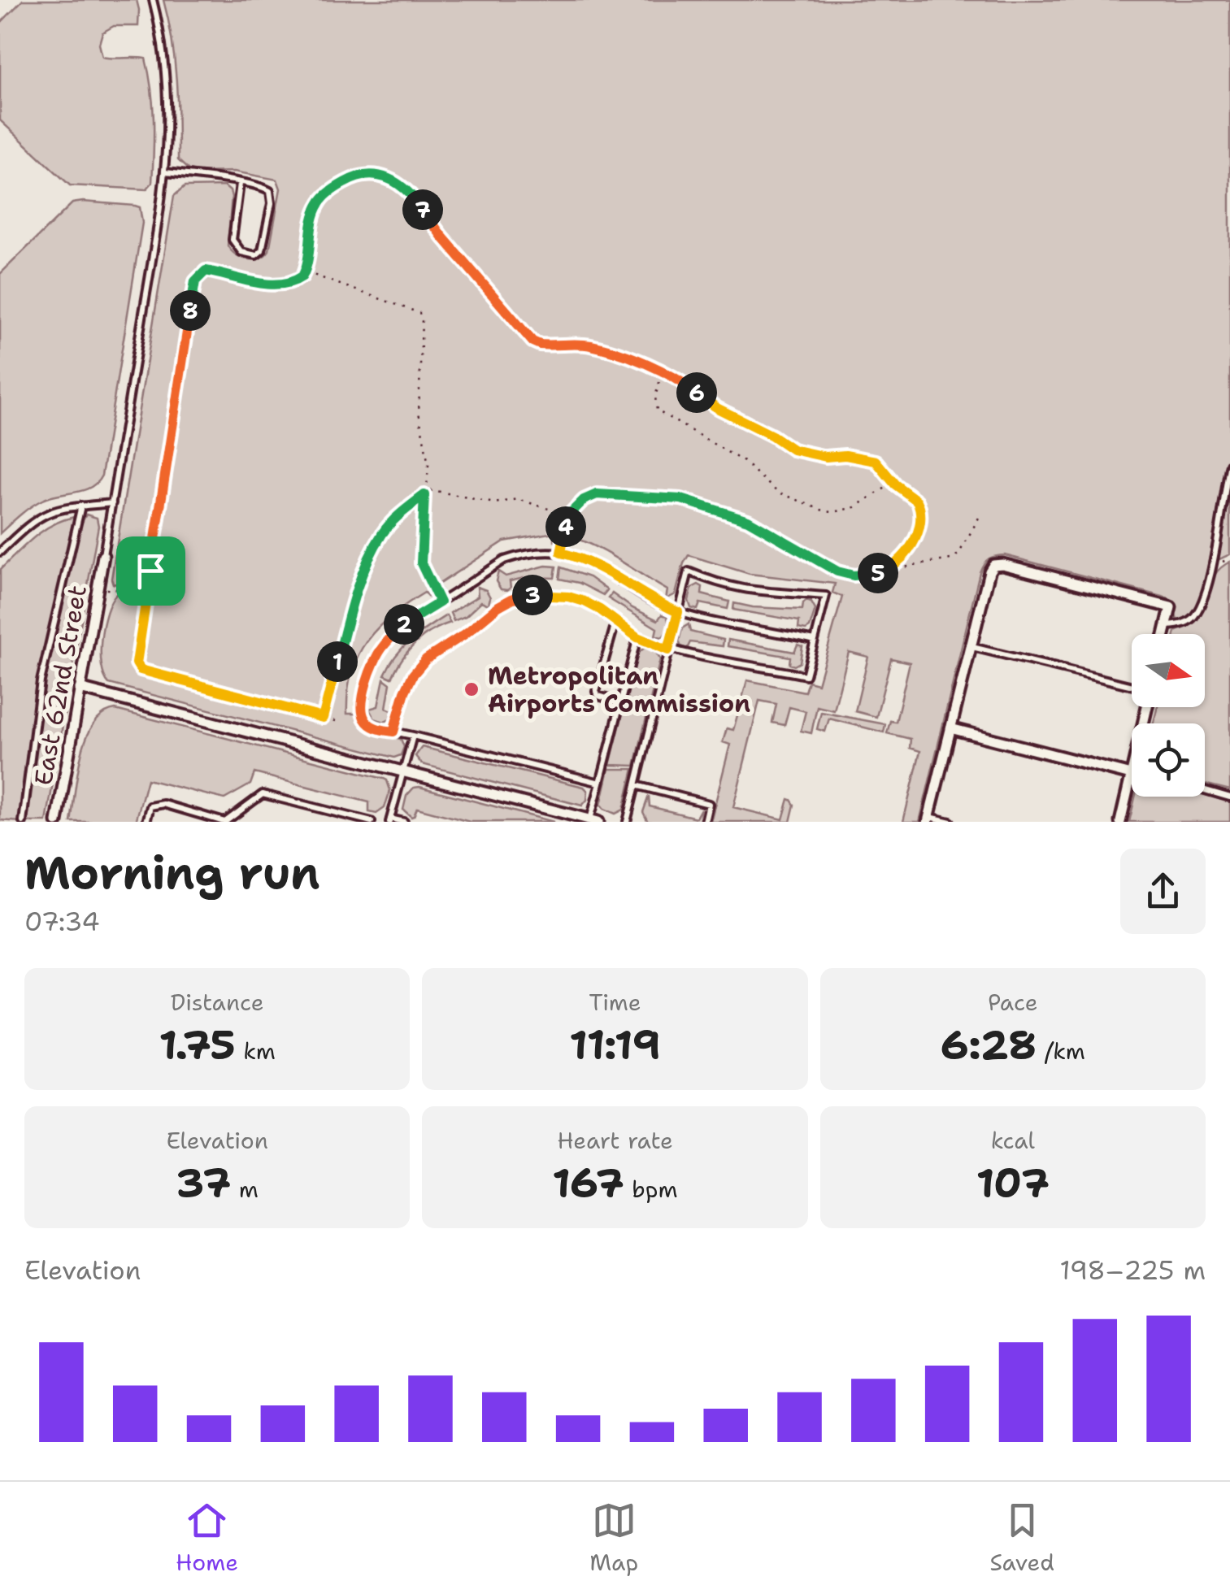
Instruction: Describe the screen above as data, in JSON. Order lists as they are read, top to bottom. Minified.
{"streets":{"street":["East 62nd Street"]},"places":["Metropolitan Airports Commission"],"north":"right","page":{"pins":["7","8","6","4","5","3","2","1"],"heading":["Morning run","07:34"],"stats":[["Distance","1.75 km"],["Time","11:19"],["Pace","6:28 /km"],["Elevation","37 m"],["Heart rate","167 bpm"],["kcal","107"]],"chart":["Elevation","198–225 m"],"tabs":["Home","Map","Saved"]}}
